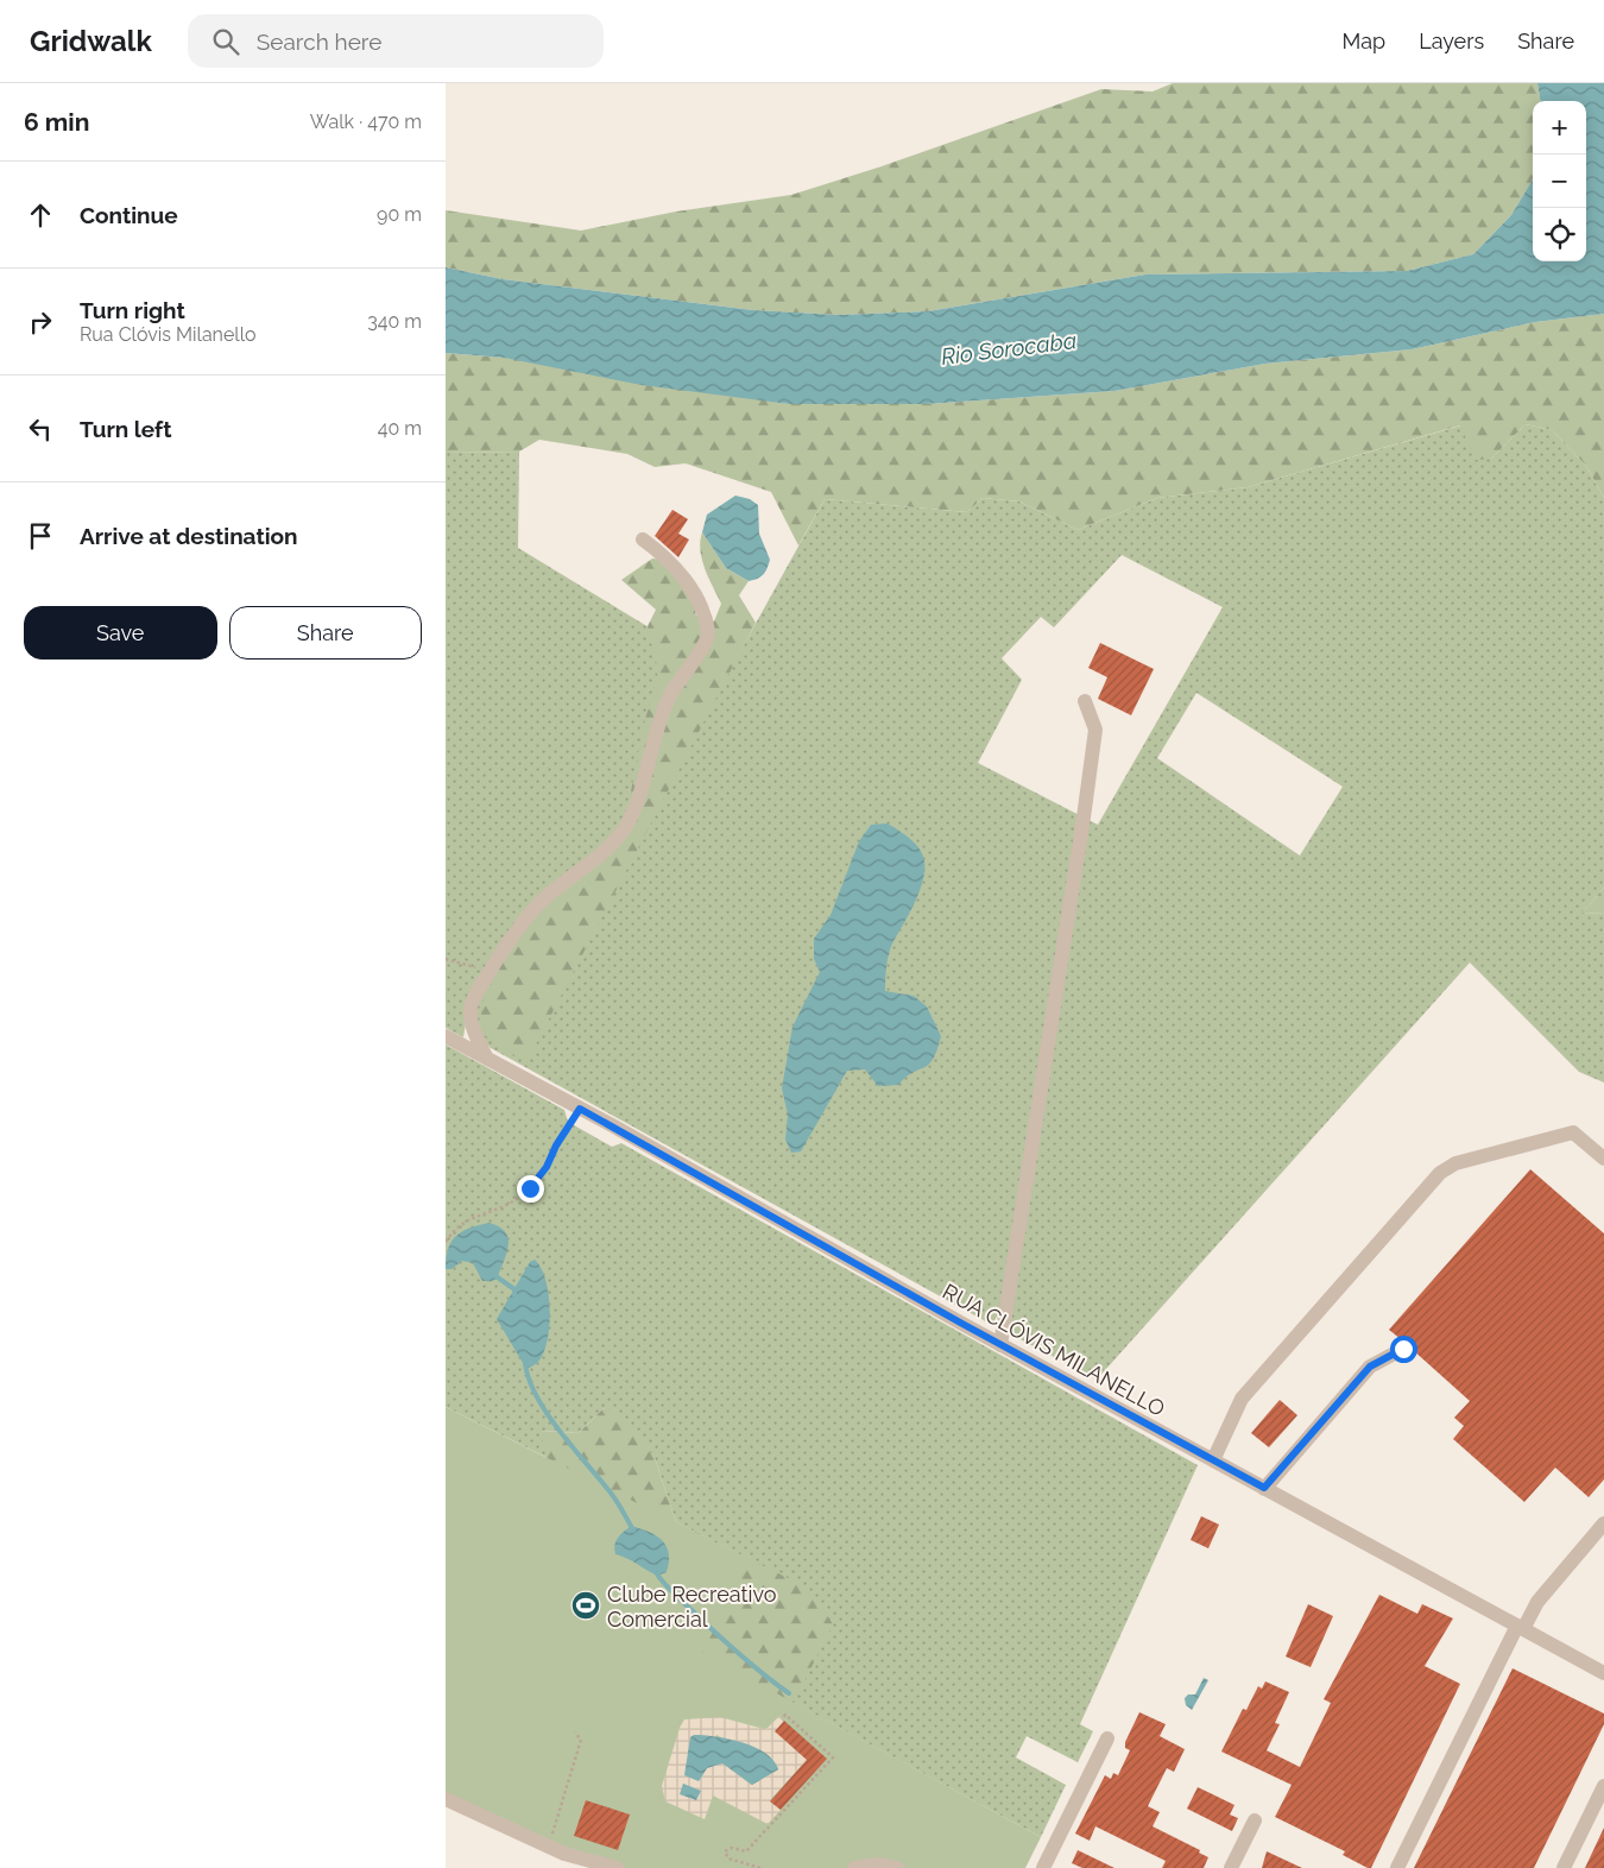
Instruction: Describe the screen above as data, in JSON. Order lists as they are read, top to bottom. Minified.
{"streets":{"street":["RUA CLÓVIS MILANELLO"]},"water":["Rio Sorocaba"],"places":{"sports":["Clube Recreativo Comercial"]},"page":{"header":"Gridwalk","search":"Search here","nav":["Map","Layers","Share"],"heading":["6 min","Walk · 470 m"],"map_buttons":["+","−"],"list":[["Continue","90 m"],["Turn right","Rua Clóvis Milanello","340 m"],["Turn left","40 m"],"Arrive at destination"],"buttons":["Save","Share"]}}
